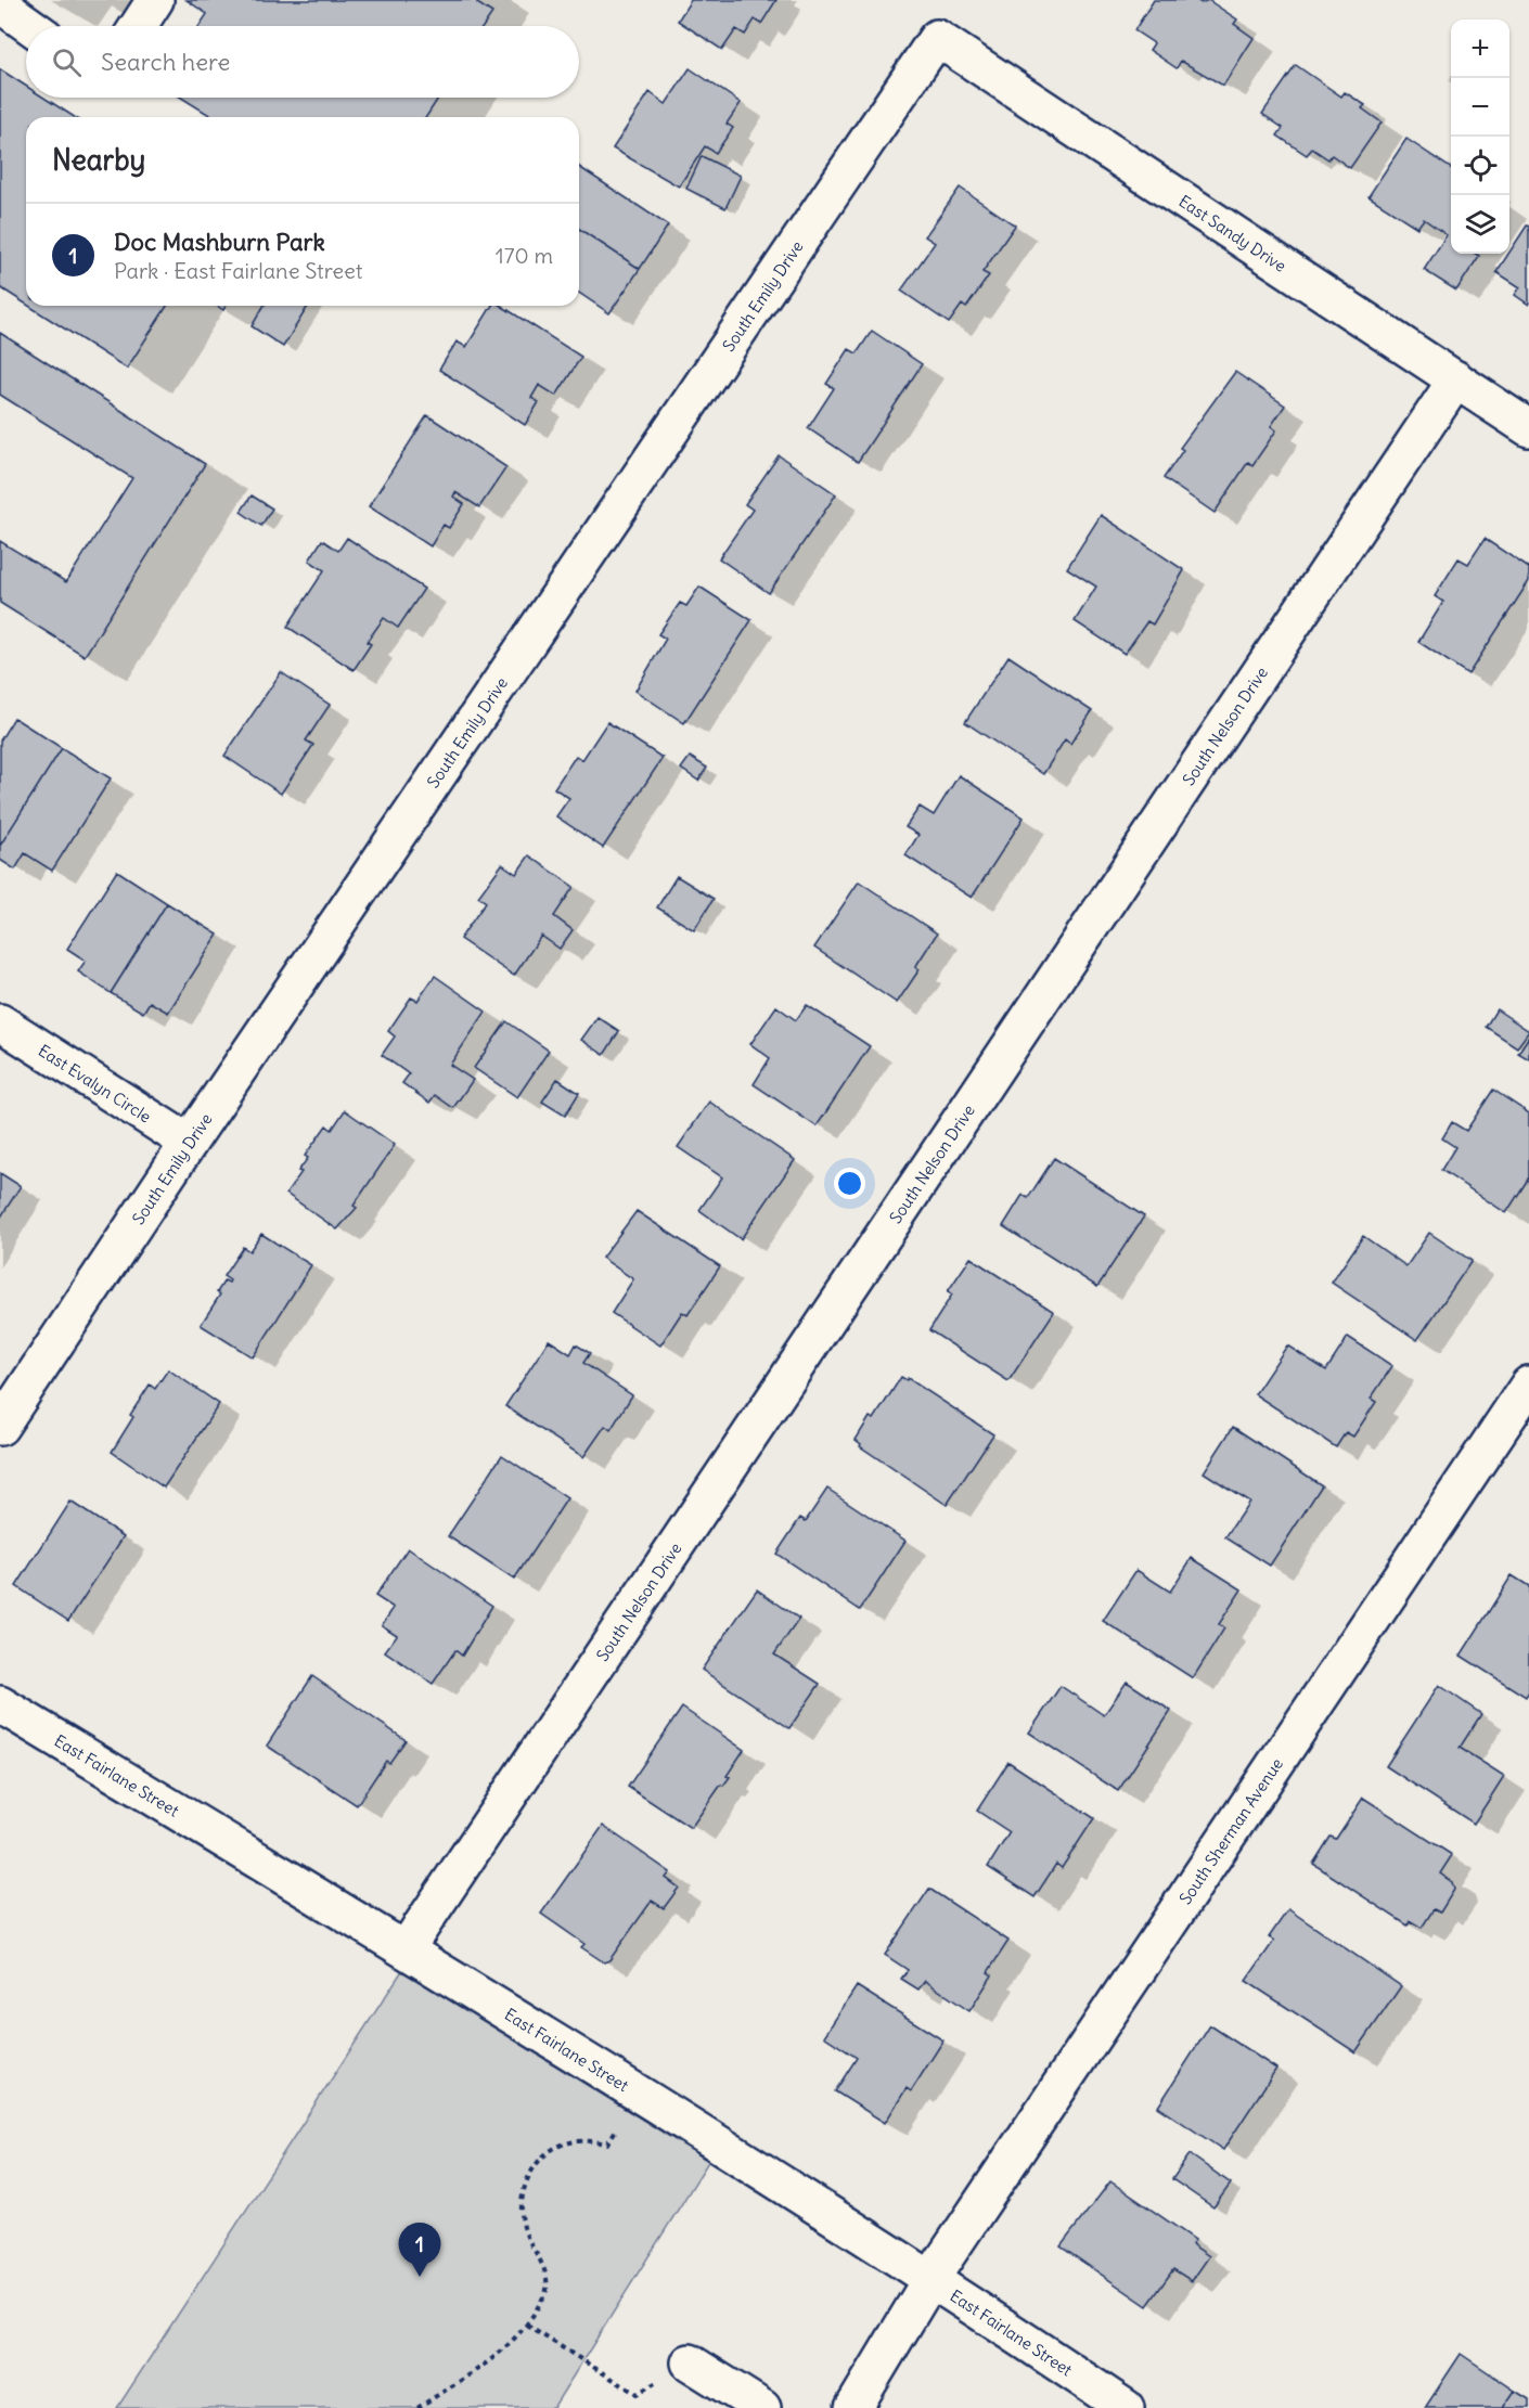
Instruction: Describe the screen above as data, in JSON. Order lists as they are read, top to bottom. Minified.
{"streets":{"street":["East Sandy Drive","South Emily Drive","South Nelson Drive","East Evalyn Circle","East Fairlane Street","South Sherman Avenue"]},"crossings":[["East Sandy Drive","South Emily Drive"],["East Sandy Drive","South Nelson Drive"],["South Emily Drive","East Evalyn Circle"],["South Nelson Drive","East Fairlane Street"],["East Fairlane Street","South Sherman Avenue"]],"page":{"map_buttons":["+","−"],"search":"Search here","heading":"Nearby","list":[{"mark":"1","name":"Doc Mashburn Park","note":"Park · East Fairlane Street","value":"170 m"}],"pins":"1"}}
